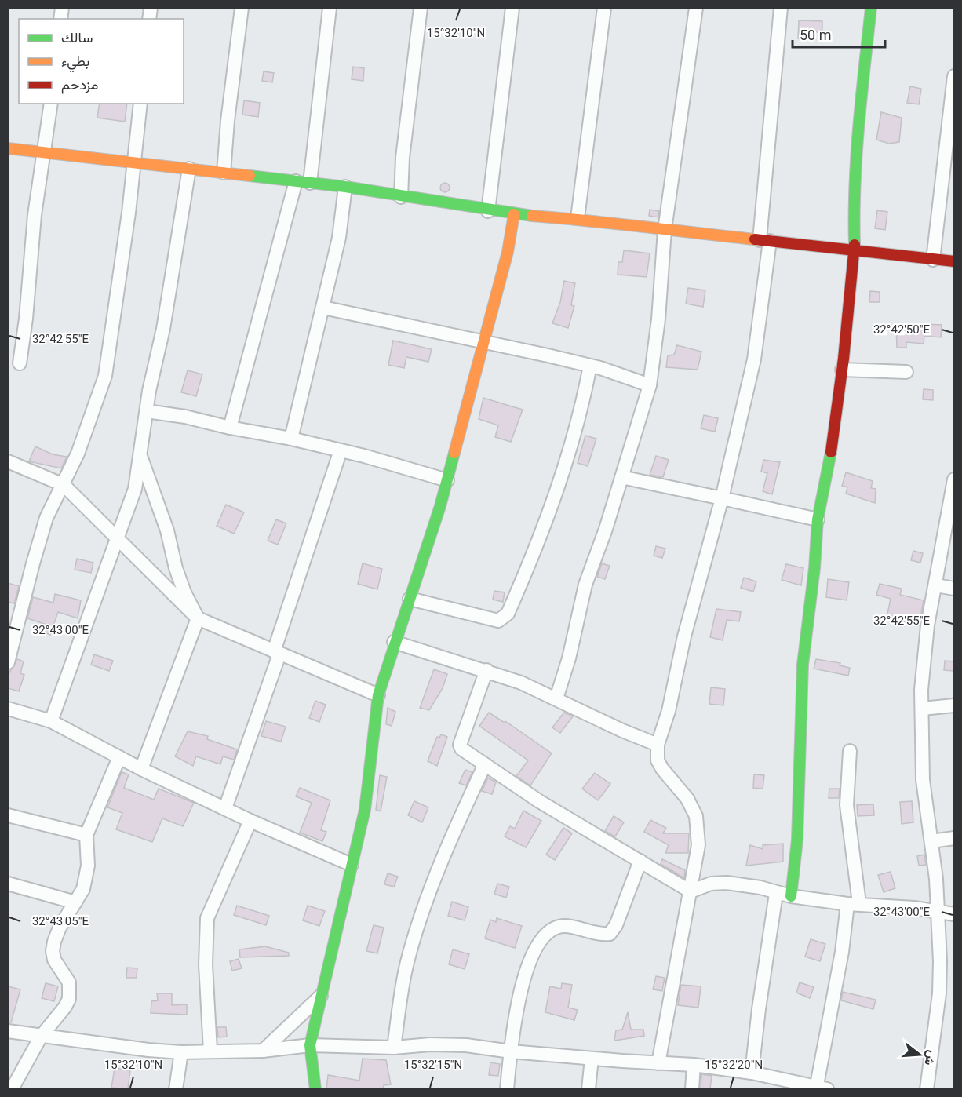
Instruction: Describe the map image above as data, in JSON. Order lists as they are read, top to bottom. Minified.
{"legend":["سالك","بطيء","مزدحم"],"scale_bar":"50 m","north":"right","coordinates":["15°32'10\"N","32°42'50\"E","32°42'55\"E","32°43'00\"E","32°43'05\"E","15°32'15\"N","15°32'20\"N"]}
